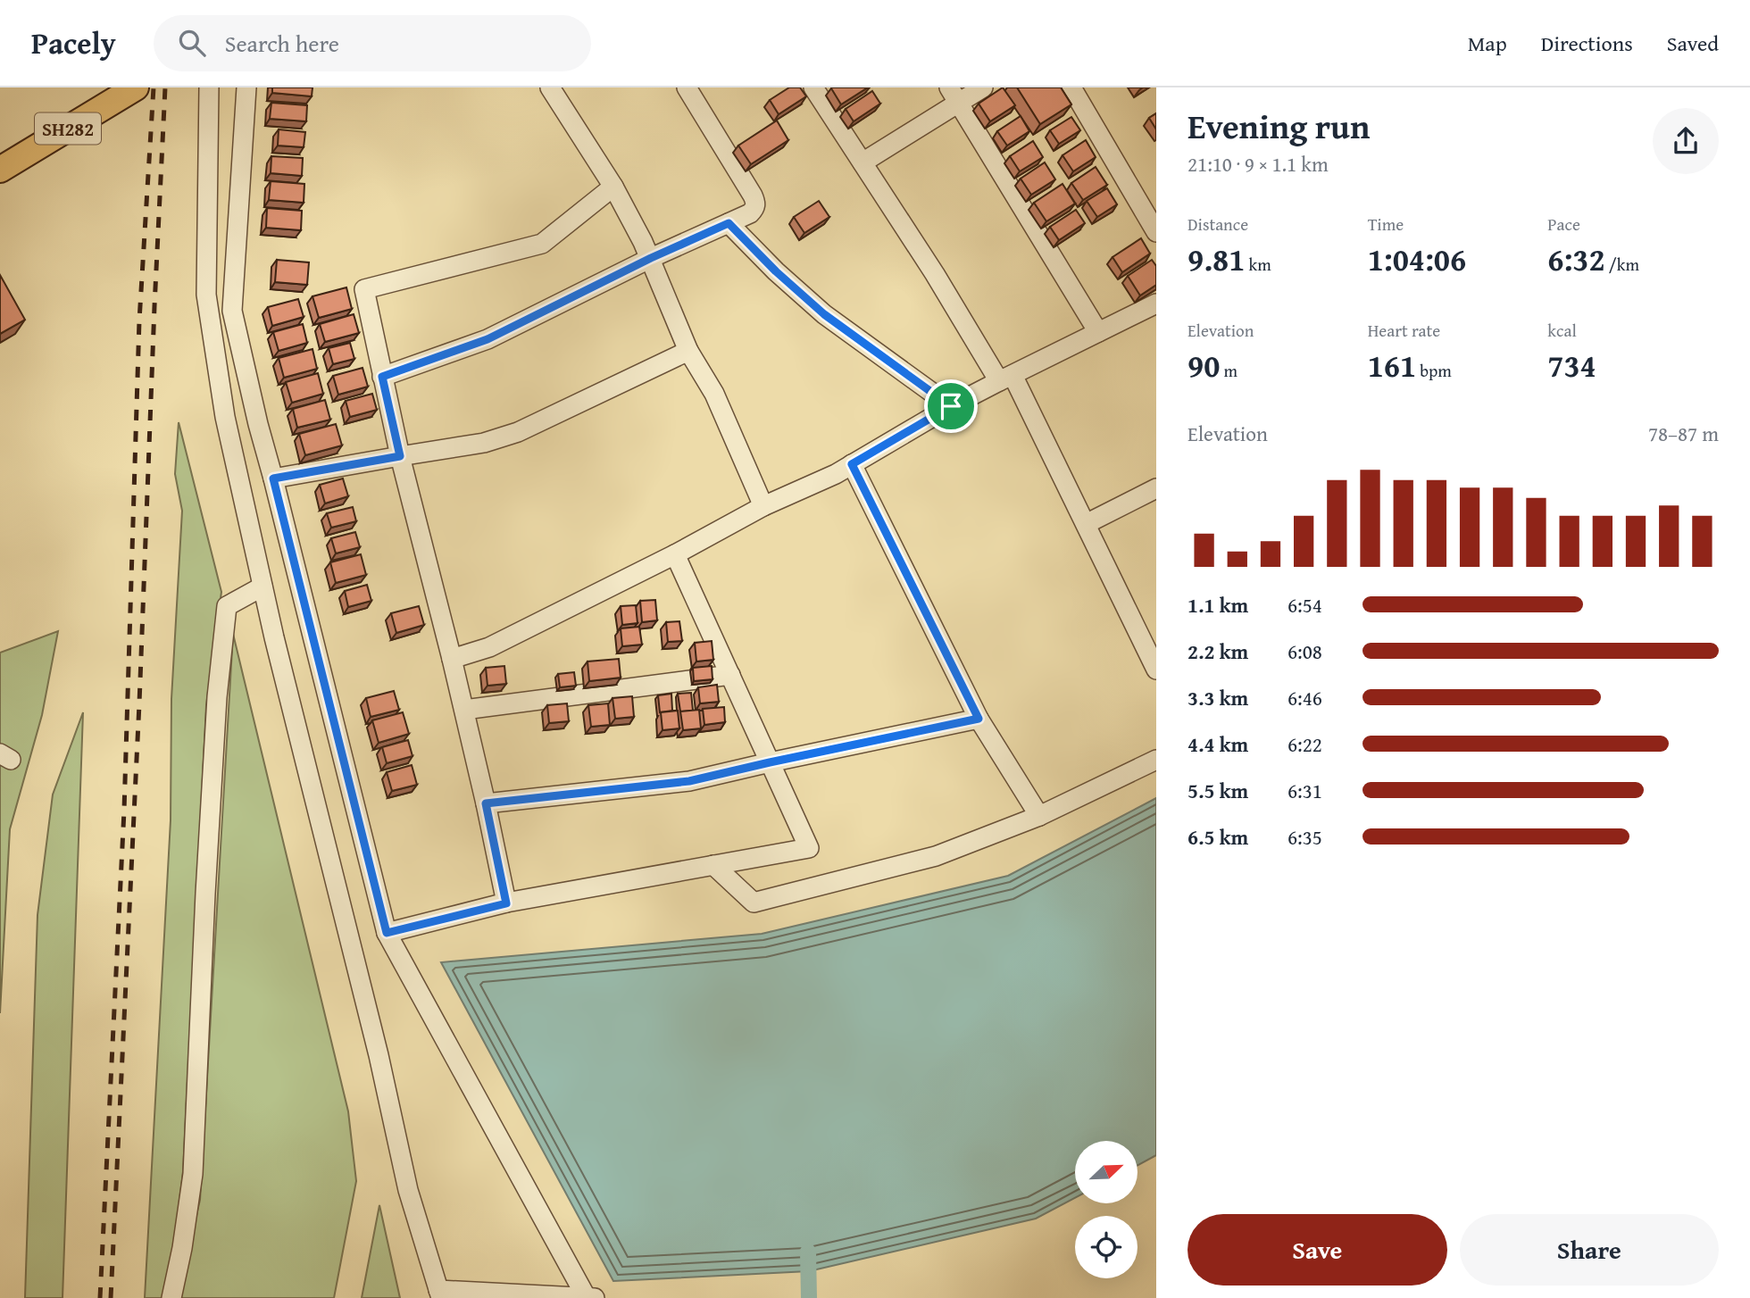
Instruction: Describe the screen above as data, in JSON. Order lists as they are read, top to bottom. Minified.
{"streets":{"main road":["SH282"]},"north":"top right","page":{"header":"Pacely","search":"Search here","nav":["Map","Directions","Saved"],"heading":["Evening run","21:10 · 9 × 1.1 km"],"stats":[["Distance","9.81 km"],["Time","1:04:06"],["Pace","6:32 /km"],["Elevation","90 m"],["Heart rate","161 bpm"],["kcal","734"]],"chart":["Elevation","78–87 m"],"list":[{"name":"1.1 km","note":"6:54"},{"name":"2.2 km","note":"6:08"},{"name":"3.3 km","note":"6:46"},{"name":"4.4 km","note":"6:22"},{"name":"5.5 km","note":"6:31"},{"name":"6.5 km","note":"6:35"}],"buttons":["Save","Share"]}}
